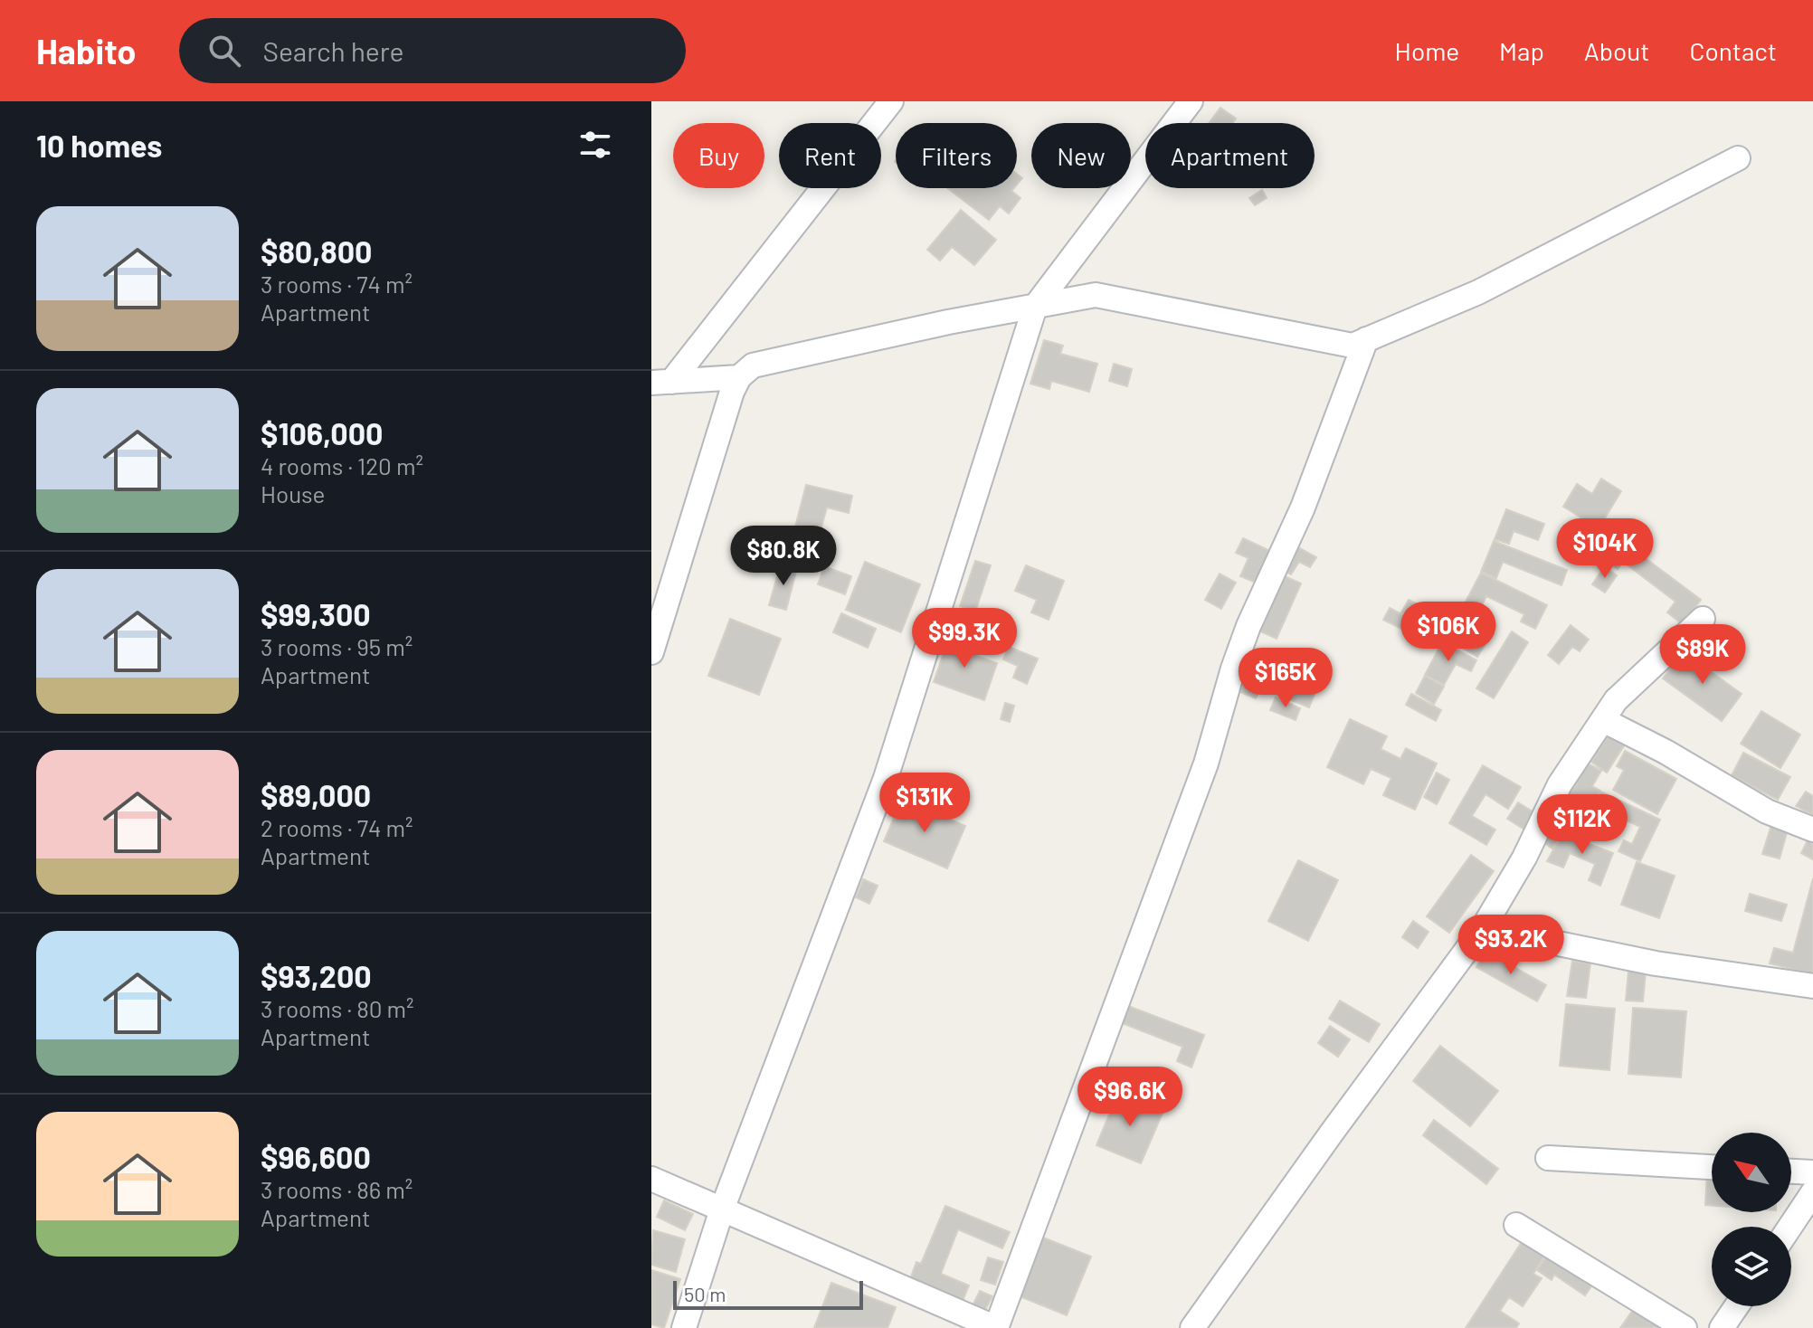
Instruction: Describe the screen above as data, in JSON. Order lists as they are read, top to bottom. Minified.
{"scale_bar":"50 m","north":"top left","page":{"header":"Habito","search":"Search here","nav":["Home","Map","About","Contact"],"heading":"10 homes","chip":["Buy","Rent","Filters","New","Apartment"],"list":[{"name":"$80,800","note":"3 rooms · 74 m² · Apartment"},{"name":"$106,000","note":"4 rooms · 120 m² · House"},{"name":"$99,300","note":"3 rooms · 95 m² · Apartment"},{"name":"$89,000","note":"2 rooms · 74 m² · Apartment"},{"name":"$93,200","note":"3 rooms · 80 m² · Apartment"},{"name":"$96,600","note":"3 rooms · 86 m² · Apartment"}],"price":["$104K","$80.8K","$106K","$99.3K","$89K","$165K","$131K","$112K","$93.2K","$96.6K"],"scale":"50 m"}}
